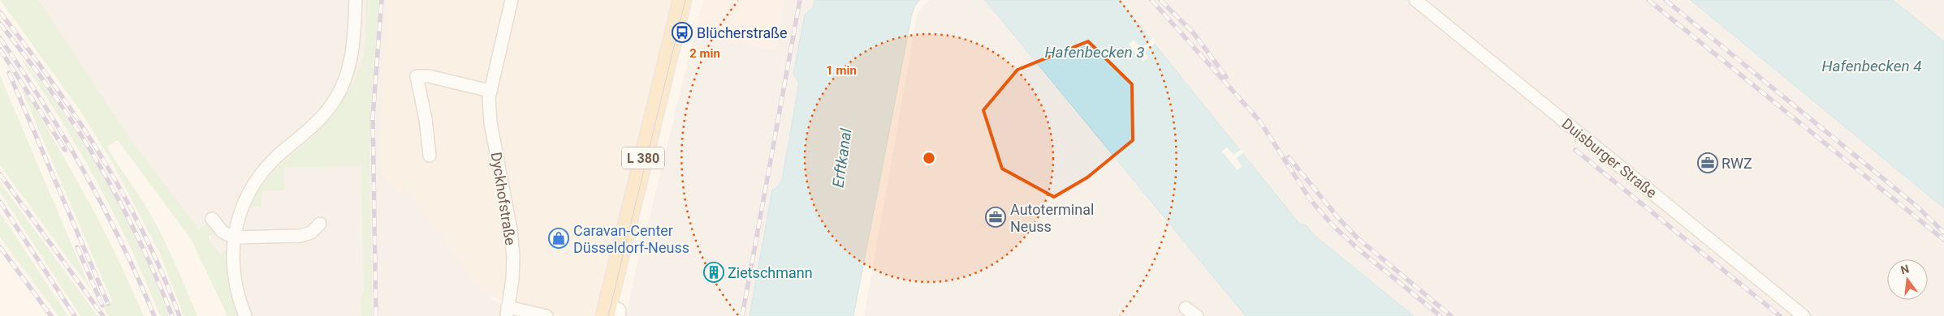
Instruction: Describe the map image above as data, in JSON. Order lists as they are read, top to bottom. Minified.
{"streets":{"main road":["L 380"],"street":["Duisburger Straße","Dyckhofstraße"]},"water":["Hafenbecken 3","Hafenbecken 4","Erftkanal"],"places":{"bus stop":["Blücherstraße"],"office":["RWZ","Autoterminal Neuss"],"shop":["Caravan-Center Düsseldorf-Neuss"],"building":["Zietschmann"]},"north":"top","rings":["2 min","1 min"]}
